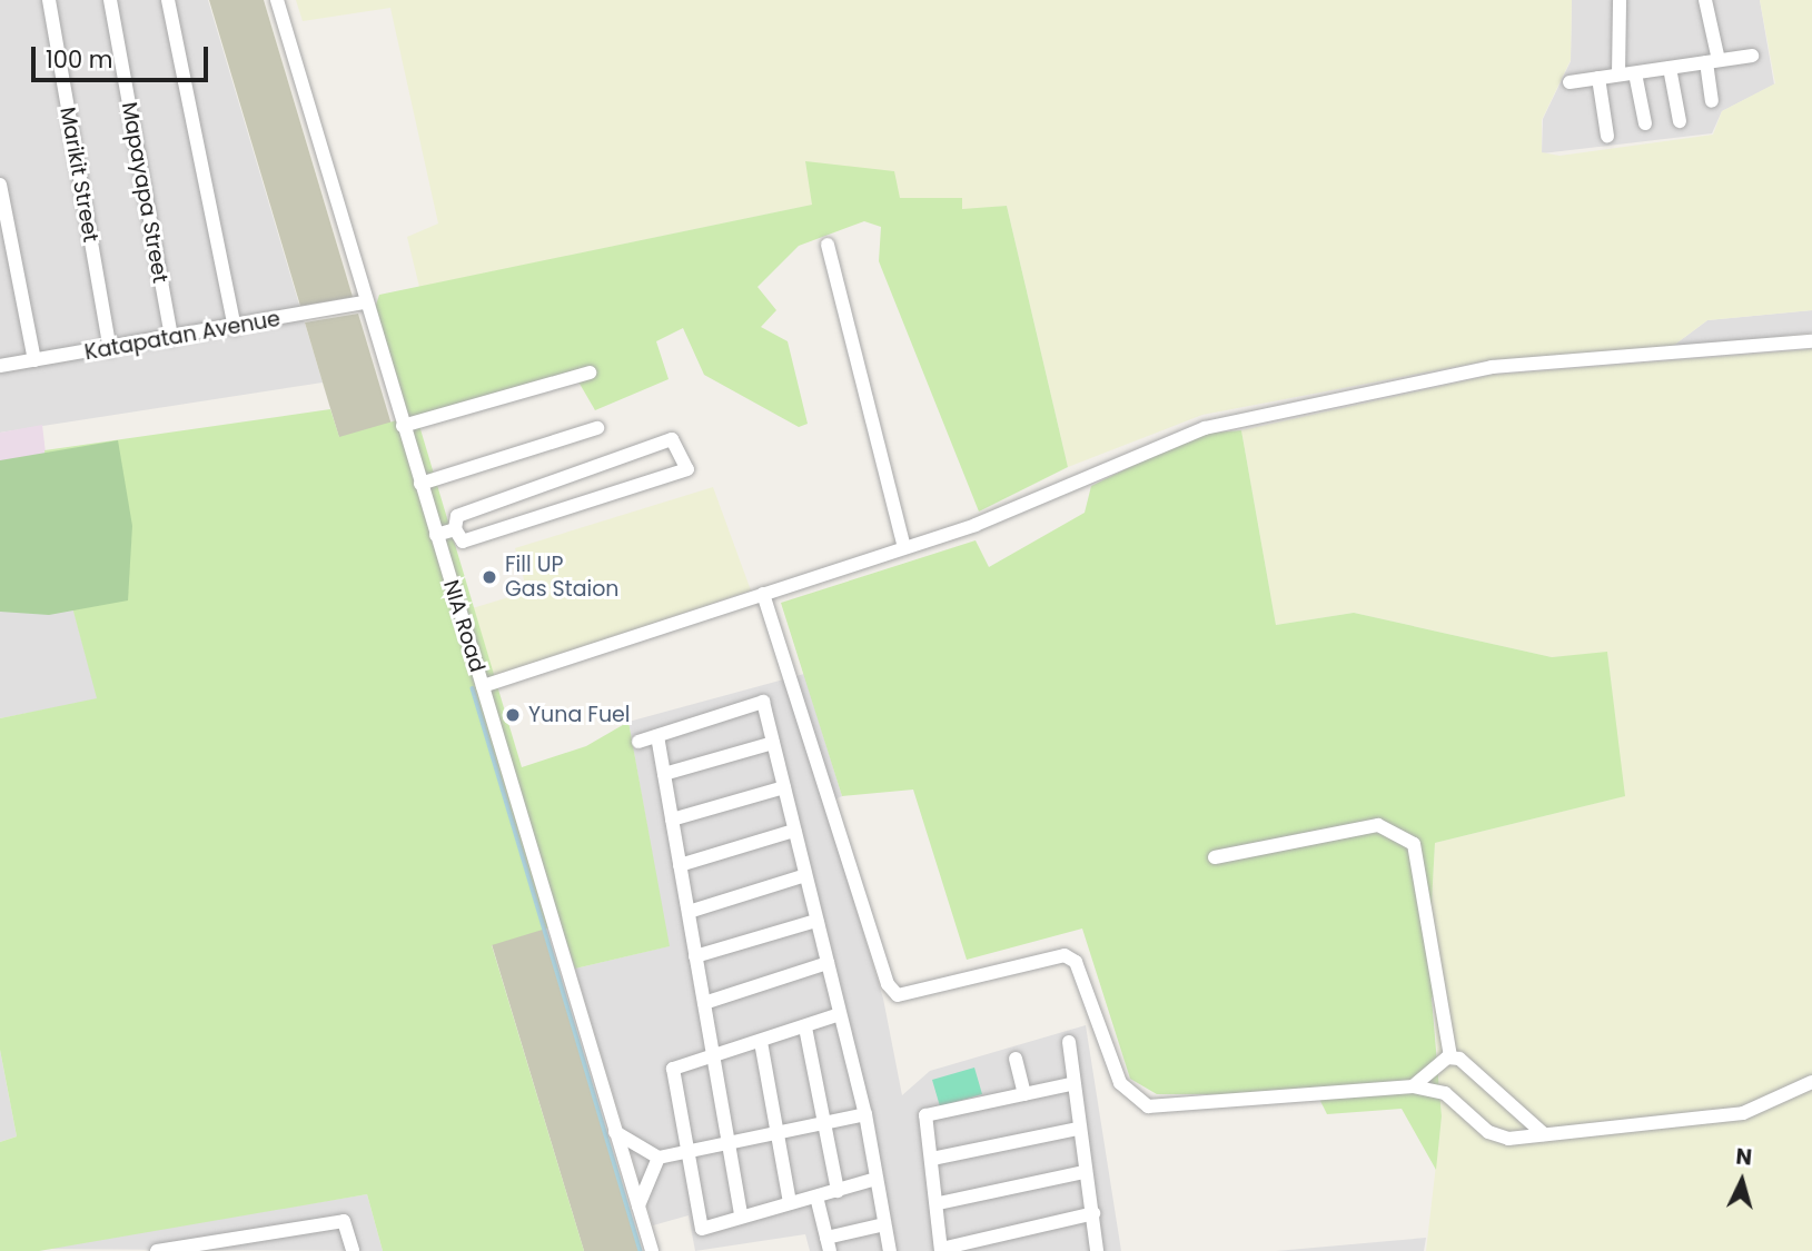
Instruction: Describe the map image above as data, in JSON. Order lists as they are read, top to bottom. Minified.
{"streets":{"street":["Marikit Street","Mapayapa Street","Katapatan Avenue","NIA Road"]},"crossings":[["Marikit Street","Katapatan Avenue"],["Mapayapa Street","Katapatan Avenue"],["Katapatan Avenue","NIA Road"]],"places":["Fill UP Gas Staion","Yuna Fuel"],"scale_bar":"100 m","north":"top"}
